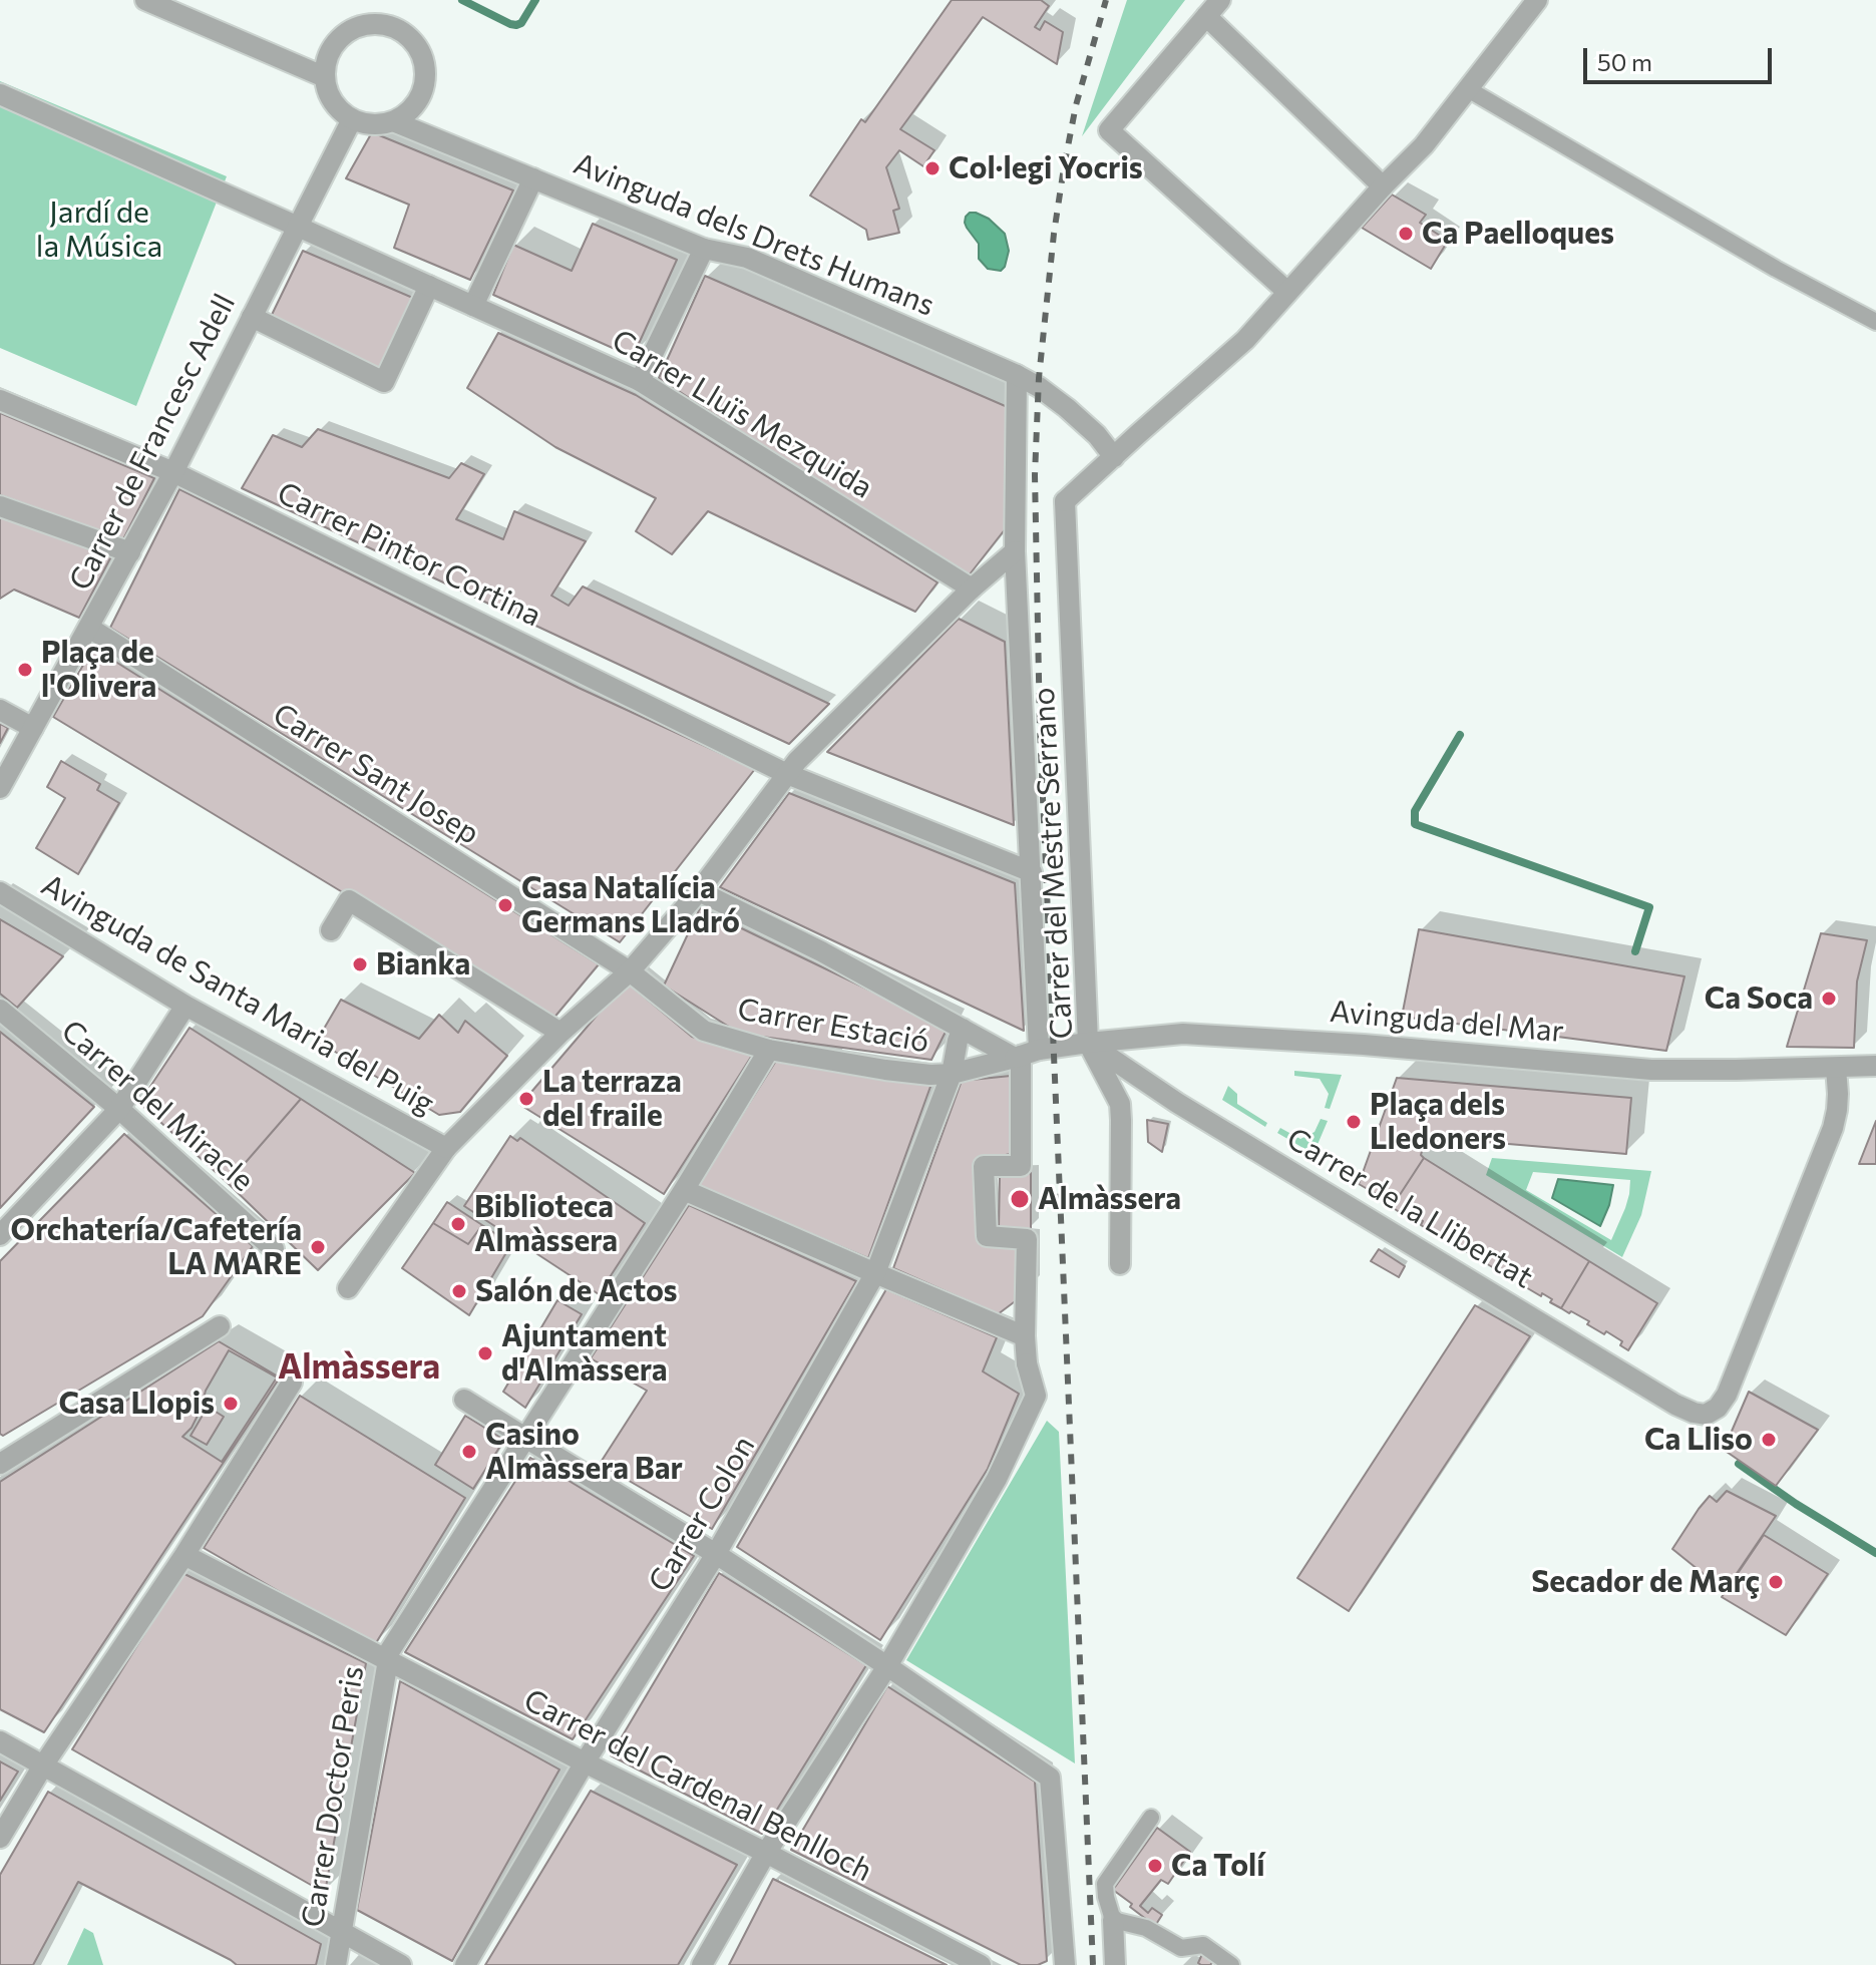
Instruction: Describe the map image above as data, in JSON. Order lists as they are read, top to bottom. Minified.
{"streets":{"street":["Avinguda dels Drets Humans","Carrer Lluïs Mezquida","Carrer de Francesc Adell","Carrer Pintor Cortina","Carrer Sant Josep","Carrer del Mestre Serrano","Avinguda de Santa Maria del Puig","Avinguda del Mar","Carrer Estació","Carrer del Miracle","Carrer de la Llibertat","Carrer Colon","Carrer del Cardenal Benlloch","Carrer Doctor Peris"]},"crossings":[["Avinguda dels Drets Humans","Carrer de Francesc Adell"],["Avinguda dels Drets Humans","Carrer del Mestre Serrano"],["Carrer Lluïs Mezquida","Carrer de Francesc Adell"],["Carrer de Francesc Adell","Carrer Pintor Cortina"],["Carrer de Francesc Adell","Carrer Sant Josep"],["Carrer Pintor Cortina","Carrer del Mestre Serrano"],["Carrer Sant Josep","Carrer Estació"],["Carrer del Mestre Serrano","Avinguda del Mar"],["Carrer del Mestre Serrano","Carrer de la Llibertat"],["Avinguda del Mar","Carrer de la Llibertat"],["Carrer Estació","Carrer Colon"],["Carrer Estació","Carrer Doctor Peris"],["Carrer Colon","Carrer del Cardenal Benlloch"],["Carrer del Cardenal Benlloch","Carrer Doctor Peris"]],"districts":["Almàssera"],"parks":["Jardí de la Música"],"places":["Col·legi Yocris","Ca Paelloques","Plaça de l'Olivera","Casa Natalícia Germans Lladró","Bianka","Ca Soca","La terraza del fraile","Plaça dels Lledoners","Almàssera","Biblioteca Almàssera","Orchatería/Cafetería LA MARE","Salón de Actos","Ajuntament d'Almàssera","Casa Llopis","Ca Lliso","Casino Almàssera Bar","Secador de Març","Ca Tolí"],"scale_bar":"50 m"}
